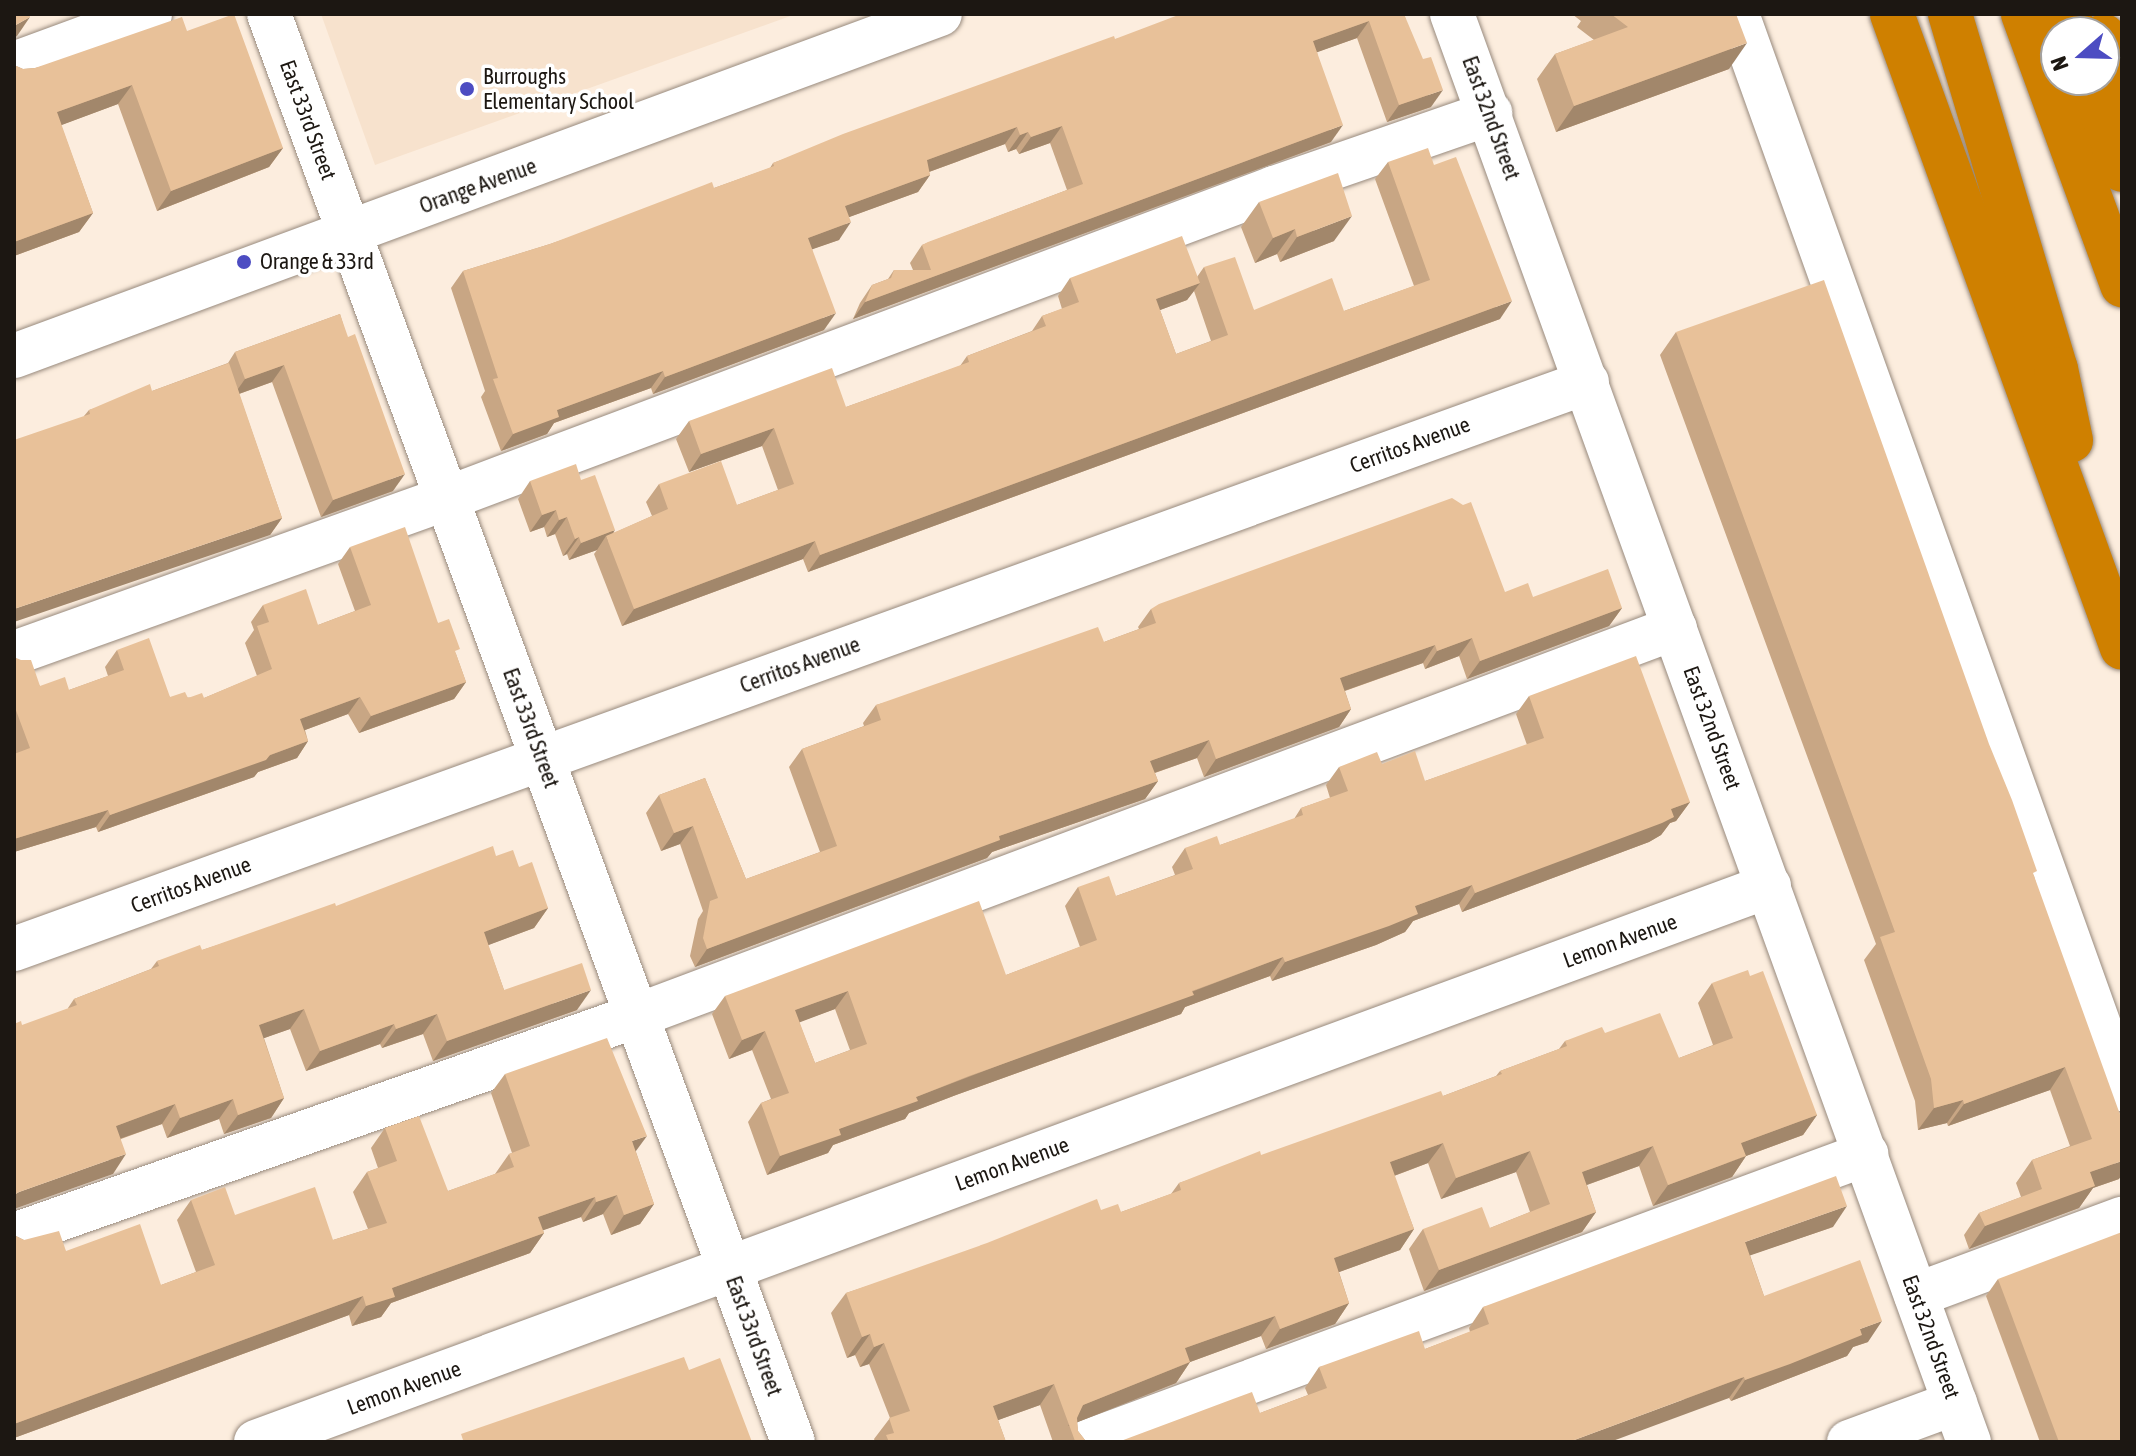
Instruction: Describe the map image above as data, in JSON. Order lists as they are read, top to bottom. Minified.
{"streets":{"street":["East 32nd Street","East 33rd Street","Orange Avenue","Cerritos Avenue","Lemon Avenue"]},"crossings":[["East 32nd Street","Cerritos Avenue"],["East 32nd Street","Lemon Avenue"],["East 33rd Street","Orange Avenue"],["East 33rd Street","Cerritos Avenue"],["East 33rd Street","Lemon Avenue"]],"places":["Burroughs Elementary School","Orange & 33rd"],"north":"left"}
